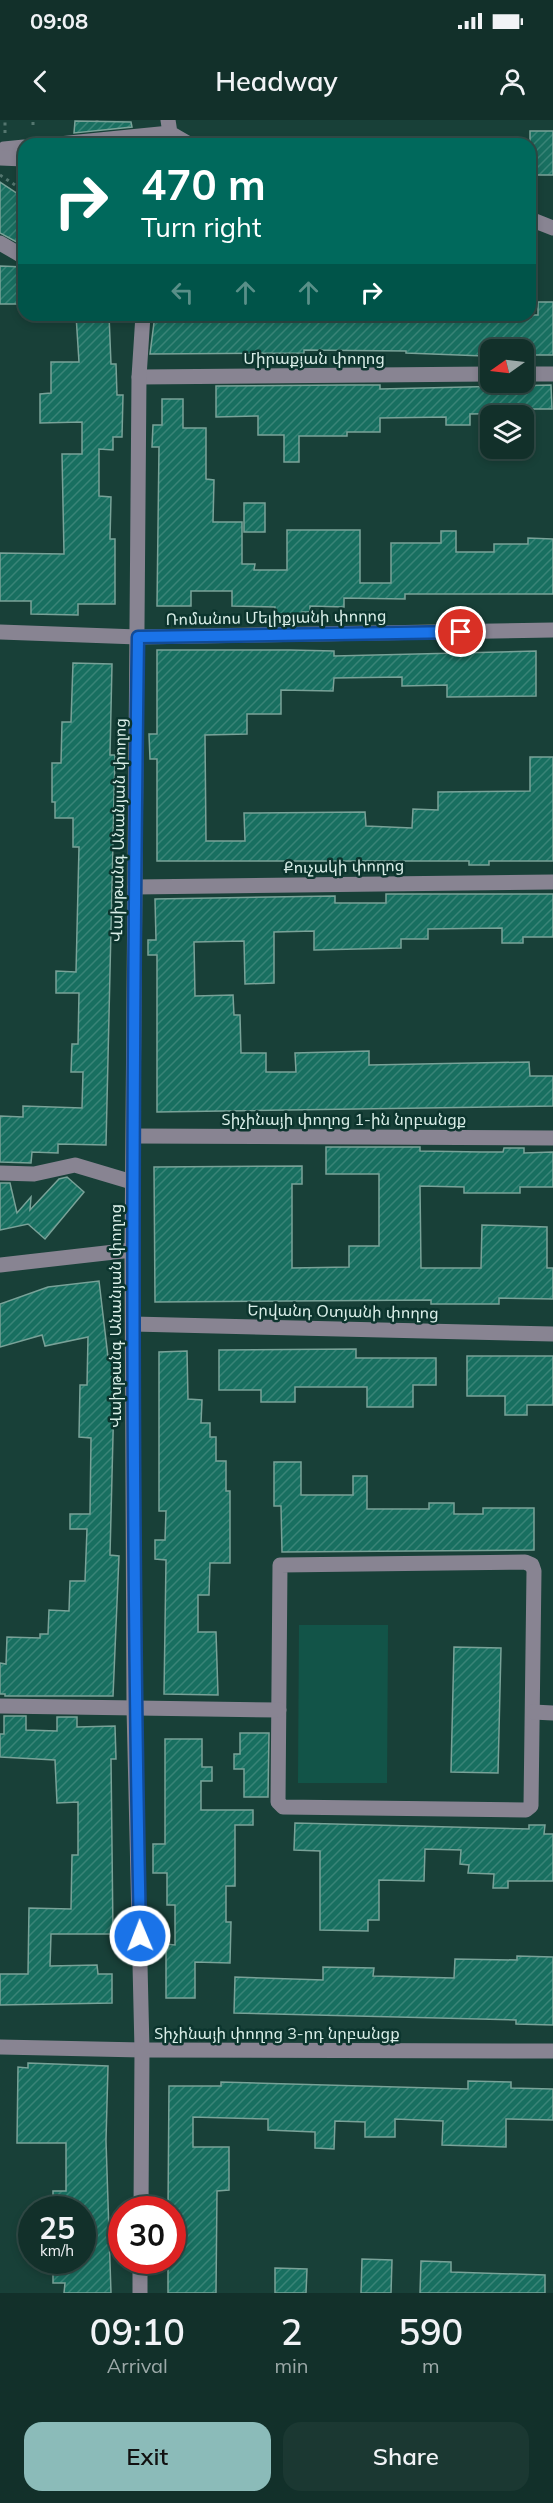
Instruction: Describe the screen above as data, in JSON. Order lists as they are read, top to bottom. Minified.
{"streets":{"street":["Միրաքյան փողոց","Ռոմանոս Մելիքյանի փողոց","Վախթանգ Անանյան փողոց","Քուչակի փողոց","Տիչինայի փողոց 1-ին նրբանցք","Երվանդ Օտյանի փողոց","Տիչինայի փողոց 3-րդ նրբանցք"]},"crossings":[["Միրաքյան փողոց","Վախթանգ Անանյան փողոց"],["Ռոմանոս Մելիքյանի փողոց","Վախթանգ Անանյան փողոց"],["Վախթանգ Անանյան փողոց","Քուչակի փողոց"],["Վախթանգ Անանյան փողոց","Տիչինայի փողոց 1-ին նրբանցք"],["Վախթանգ Անանյան փողոց","Երվանդ Օտյանի փողոց"],["Վախթանգ Անանյան փողոց","Տիչինայի փողոց 3-րդ նրբանցք"]],"north":"left","page":{"status":"09:08","header":"Headway","turn":["470 m","Turn right"],"speed":"25 km/h","limit":"30","eta":["09:10","Arrival","2","min","590","m"],"buttons":["Exit","Share"]}}
